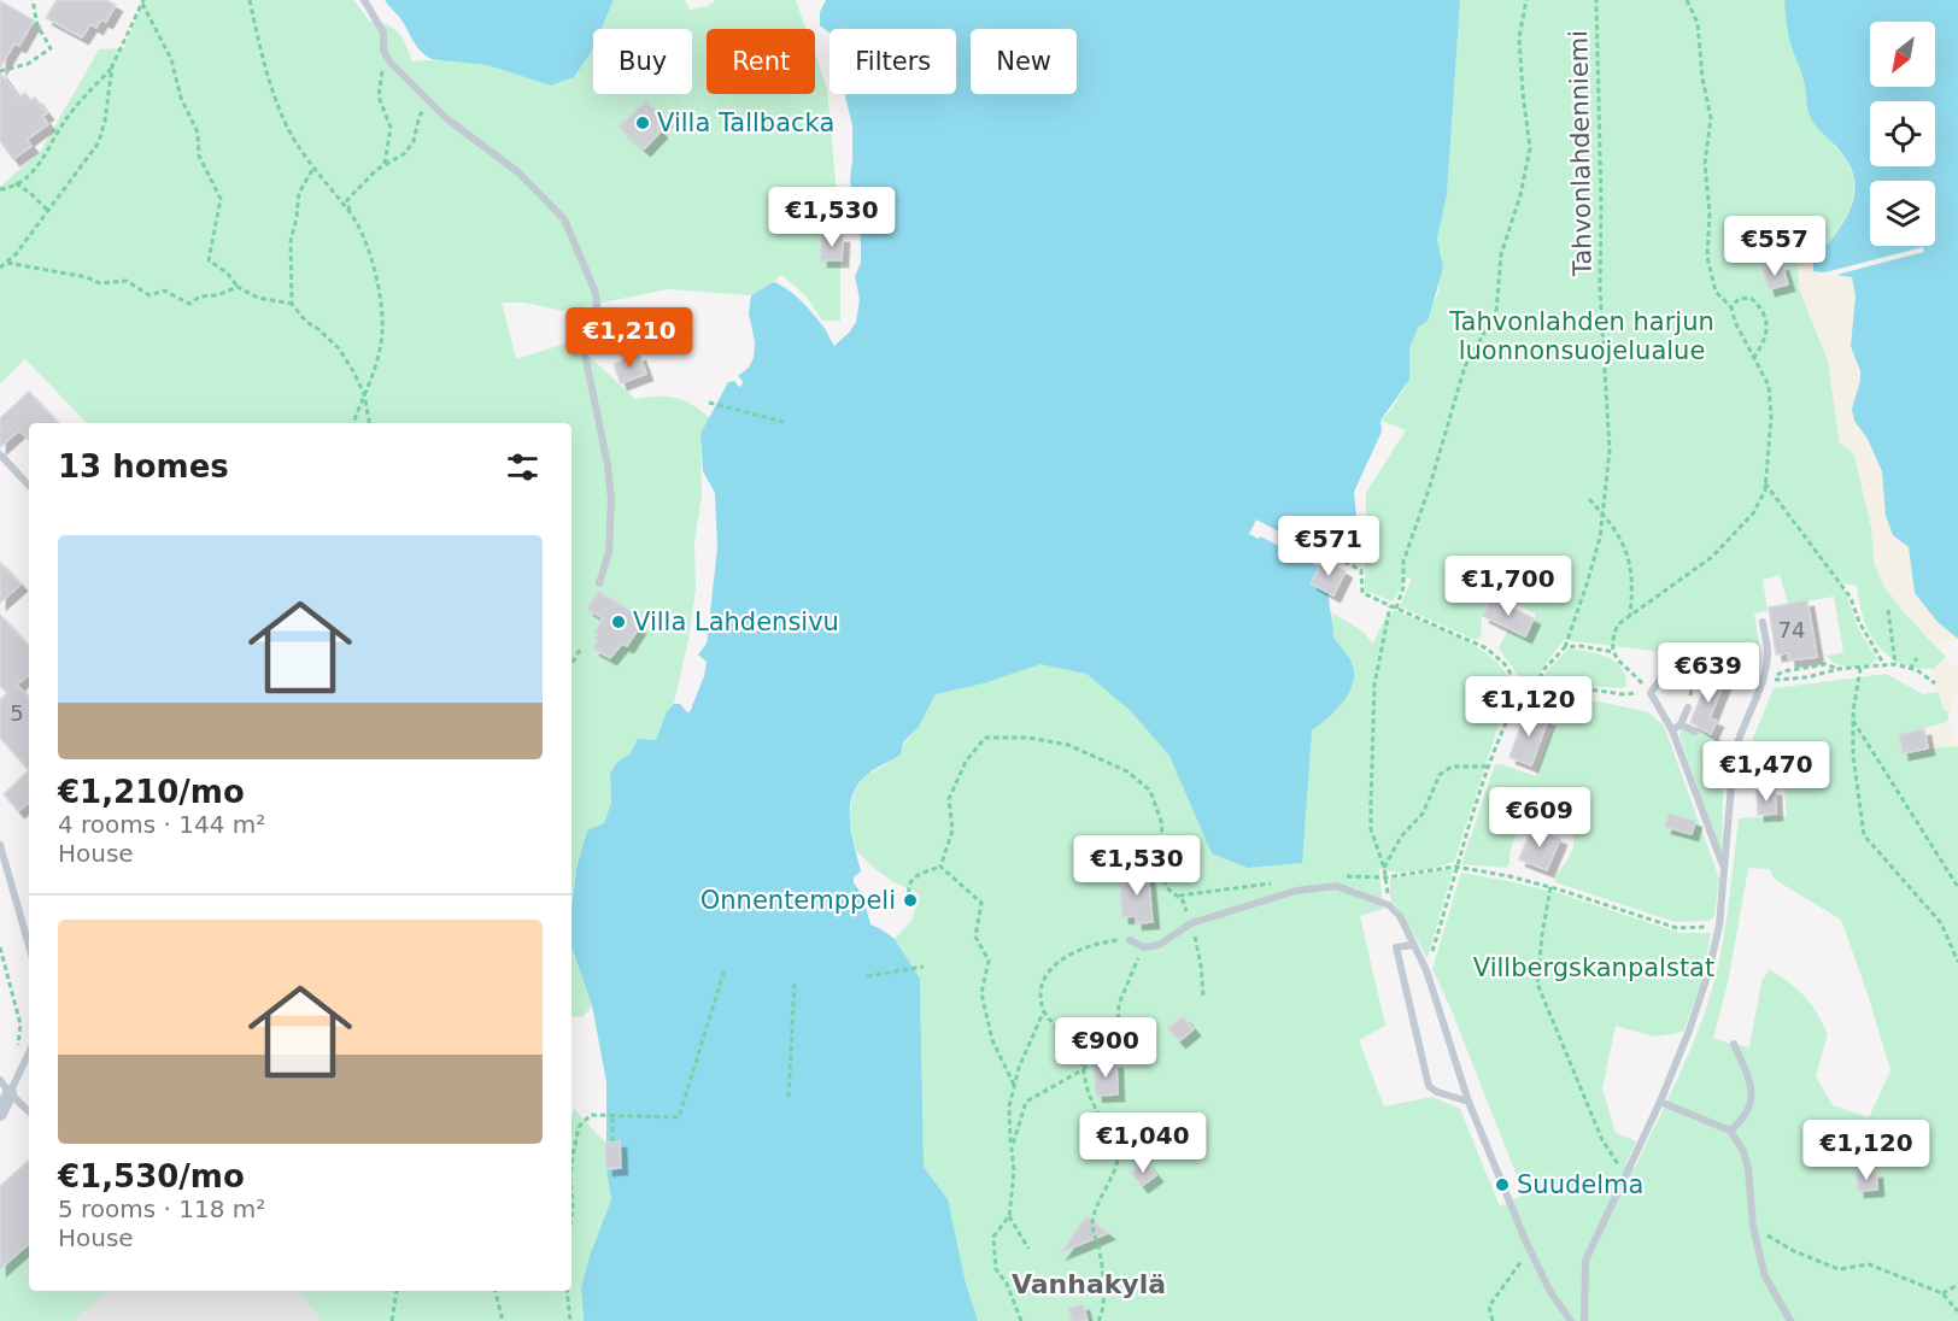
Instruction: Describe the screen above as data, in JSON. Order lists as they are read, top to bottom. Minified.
{"streets":{"path":["Tahvonlahdenniemi"]},"districts":["Vanhakylä"],"parks":["Tahvonlahden harjun luonnonsuojelualue","Villbergskanpalstat"],"places":["Villa Tallbacka","Villa Lahdensivu","Onnentemppeli","Suudelma"],"house_numbers":["74","5"],"north":"bottom left","page":{"chip":["Buy","Rent","Filters","New"],"price":["€1,530","€557","€1,210","€571","€1,700","€639","€1,120","€1,470","€609","€1,530","€900","€1,040","€1,120"],"heading":"13 homes","list":[{"name":"€1,210/mo","note":"4 rooms · 144 m² · House"},{"name":"€1,530/mo","note":"5 rooms · 118 m² · House"}]}}
